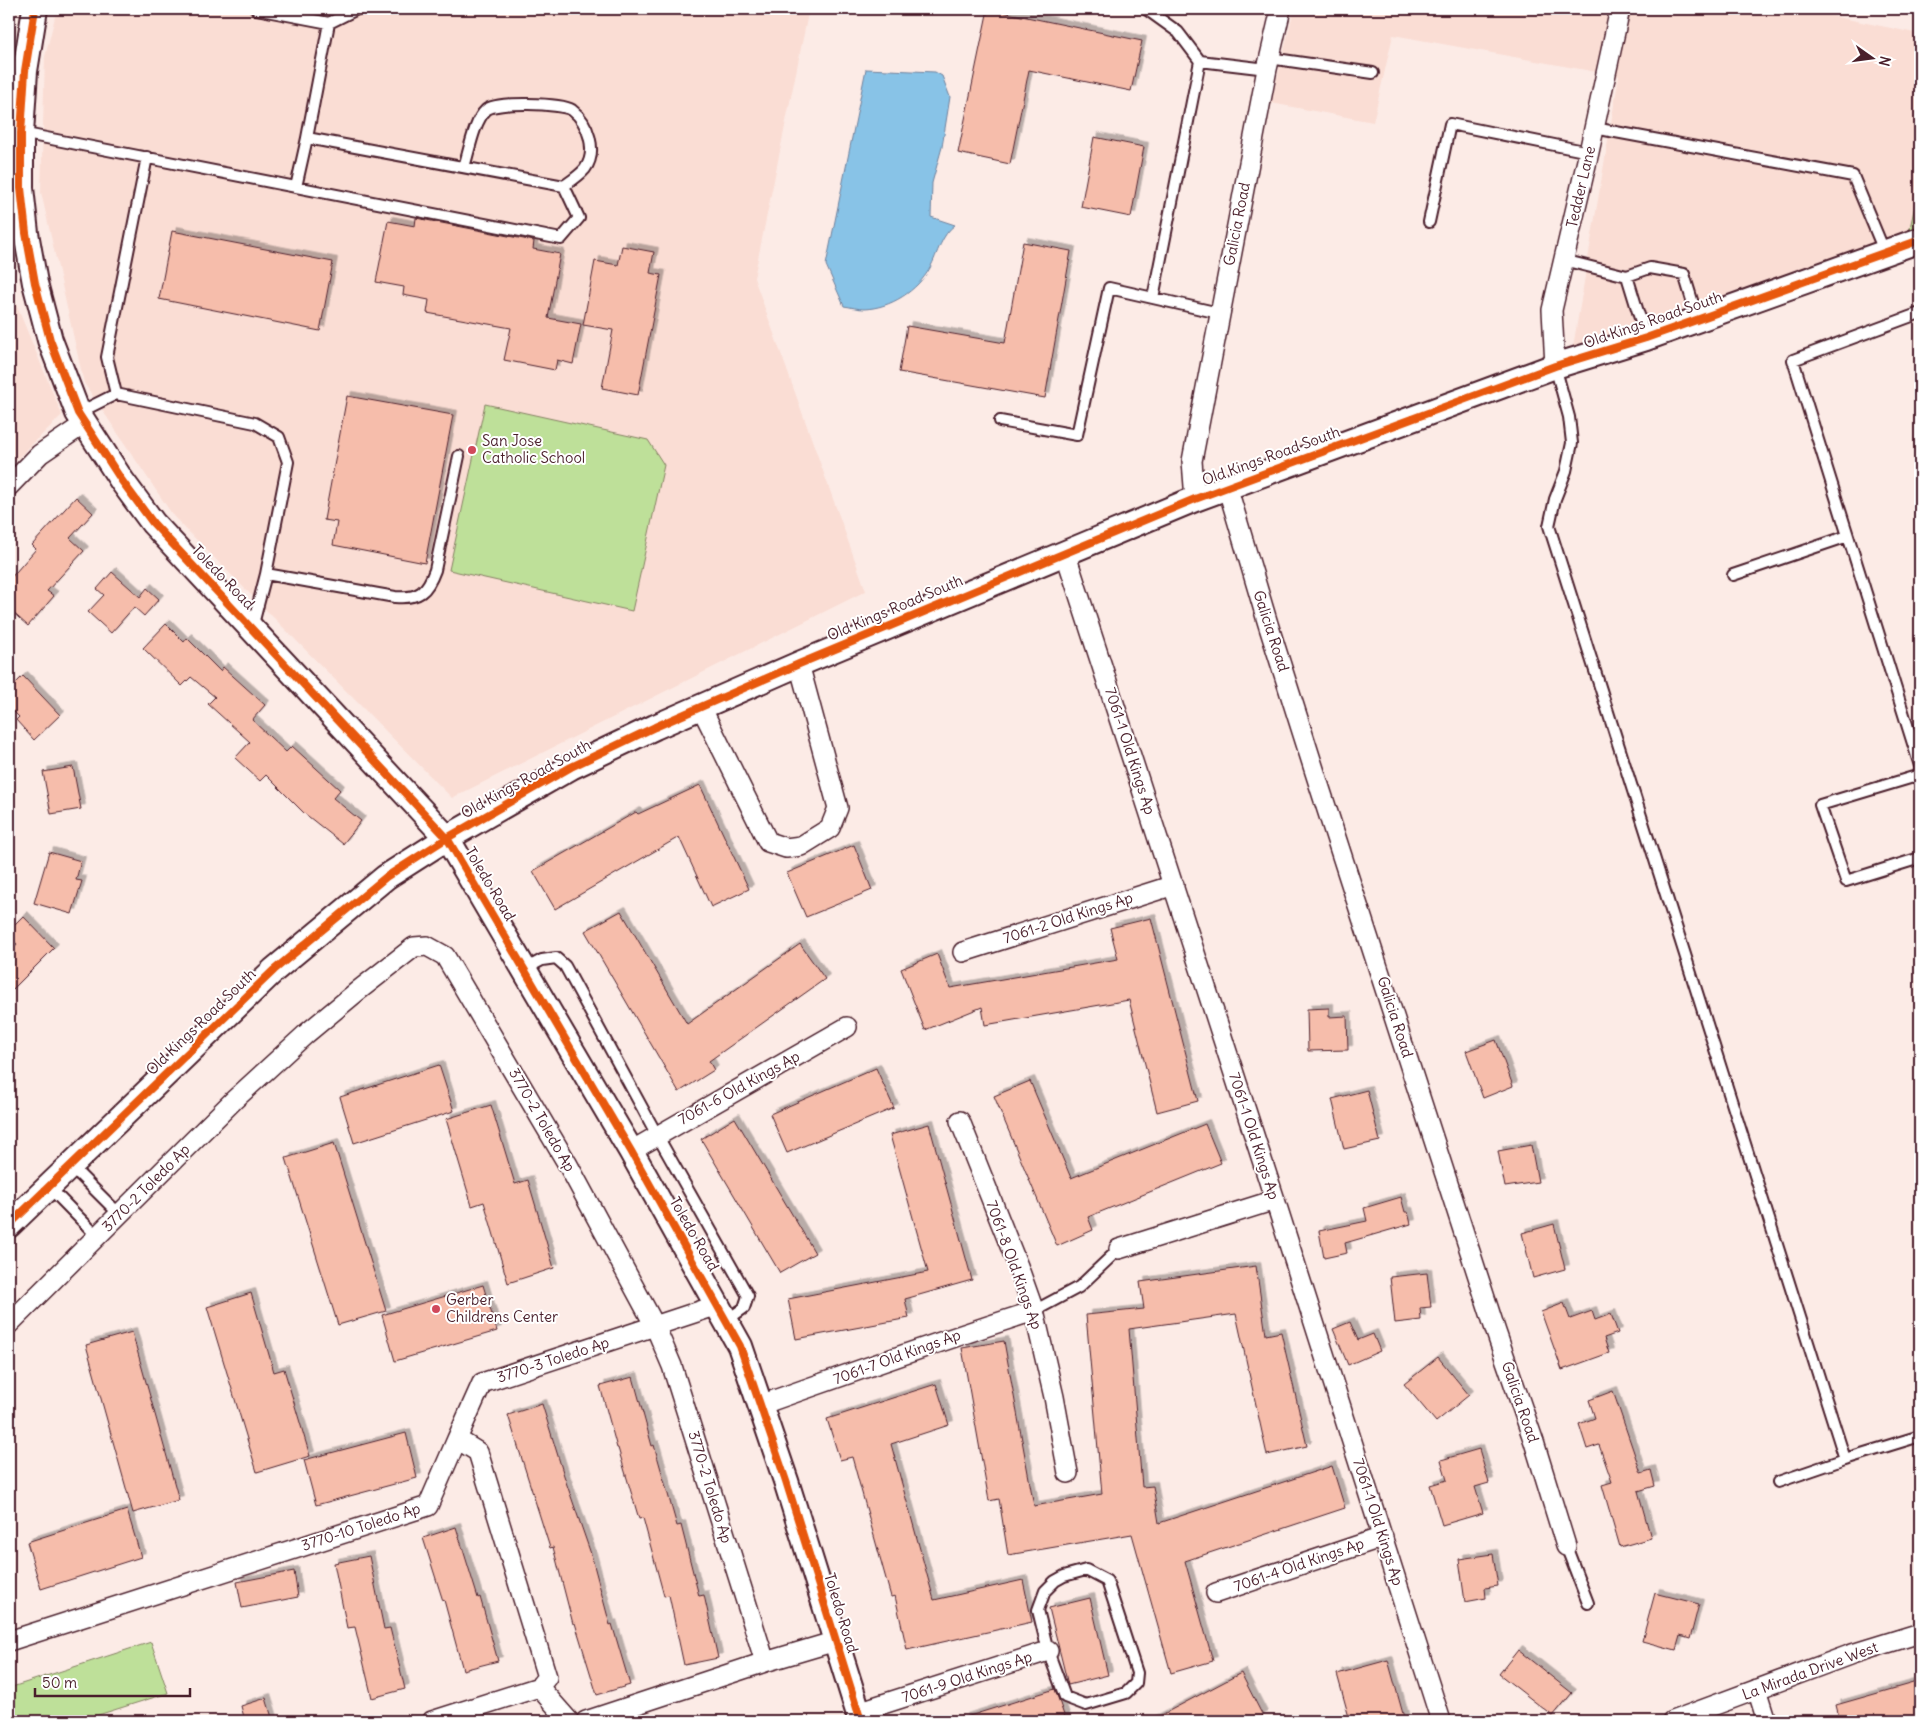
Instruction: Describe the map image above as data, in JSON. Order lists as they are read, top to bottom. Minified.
{"streets":{"street":["Tedder Lane","Galicia Road","Old Kings Road South","Toledo Road","7061-1 Old Kings Ap","7061-2 Old Kings Ap","7061-6 Old Kings Ap","3770-2 Toledo Ap","7061-8 Old Kings Ap","7061-7 Old Kings Ap","3770-3 Toledo Ap","3770-10 Toledo Ap","7061-4 Old Kings Ap","La Mirada Drive West","7061-9 Old Kings Ap"]},"crossings":[["Tedder Lane","Old Kings Road South"],["Galicia Road","Old Kings Road South"],["Old Kings Road South","Toledo Road"],["Old Kings Road South","7061-1 Old Kings Ap"],["Toledo Road","7061-6 Old Kings Ap"],["Toledo Road","7061-7 Old Kings Ap"],["Toledo Road","3770-3 Toledo Ap"],["Toledo Road","7061-9 Old Kings Ap"],["7061-1 Old Kings Ap","7061-2 Old Kings Ap"],["7061-1 Old Kings Ap","7061-4 Old Kings Ap"],["3770-2 Toledo Ap","3770-3 Toledo Ap"],["7061-8 Old Kings Ap","7061-7 Old Kings Ap"],["3770-3 Toledo Ap","3770-10 Toledo Ap"]],"places":["San Jose Catholic School","Gerber Childrens Center"],"scale_bar":"50 m","north":"right"}
